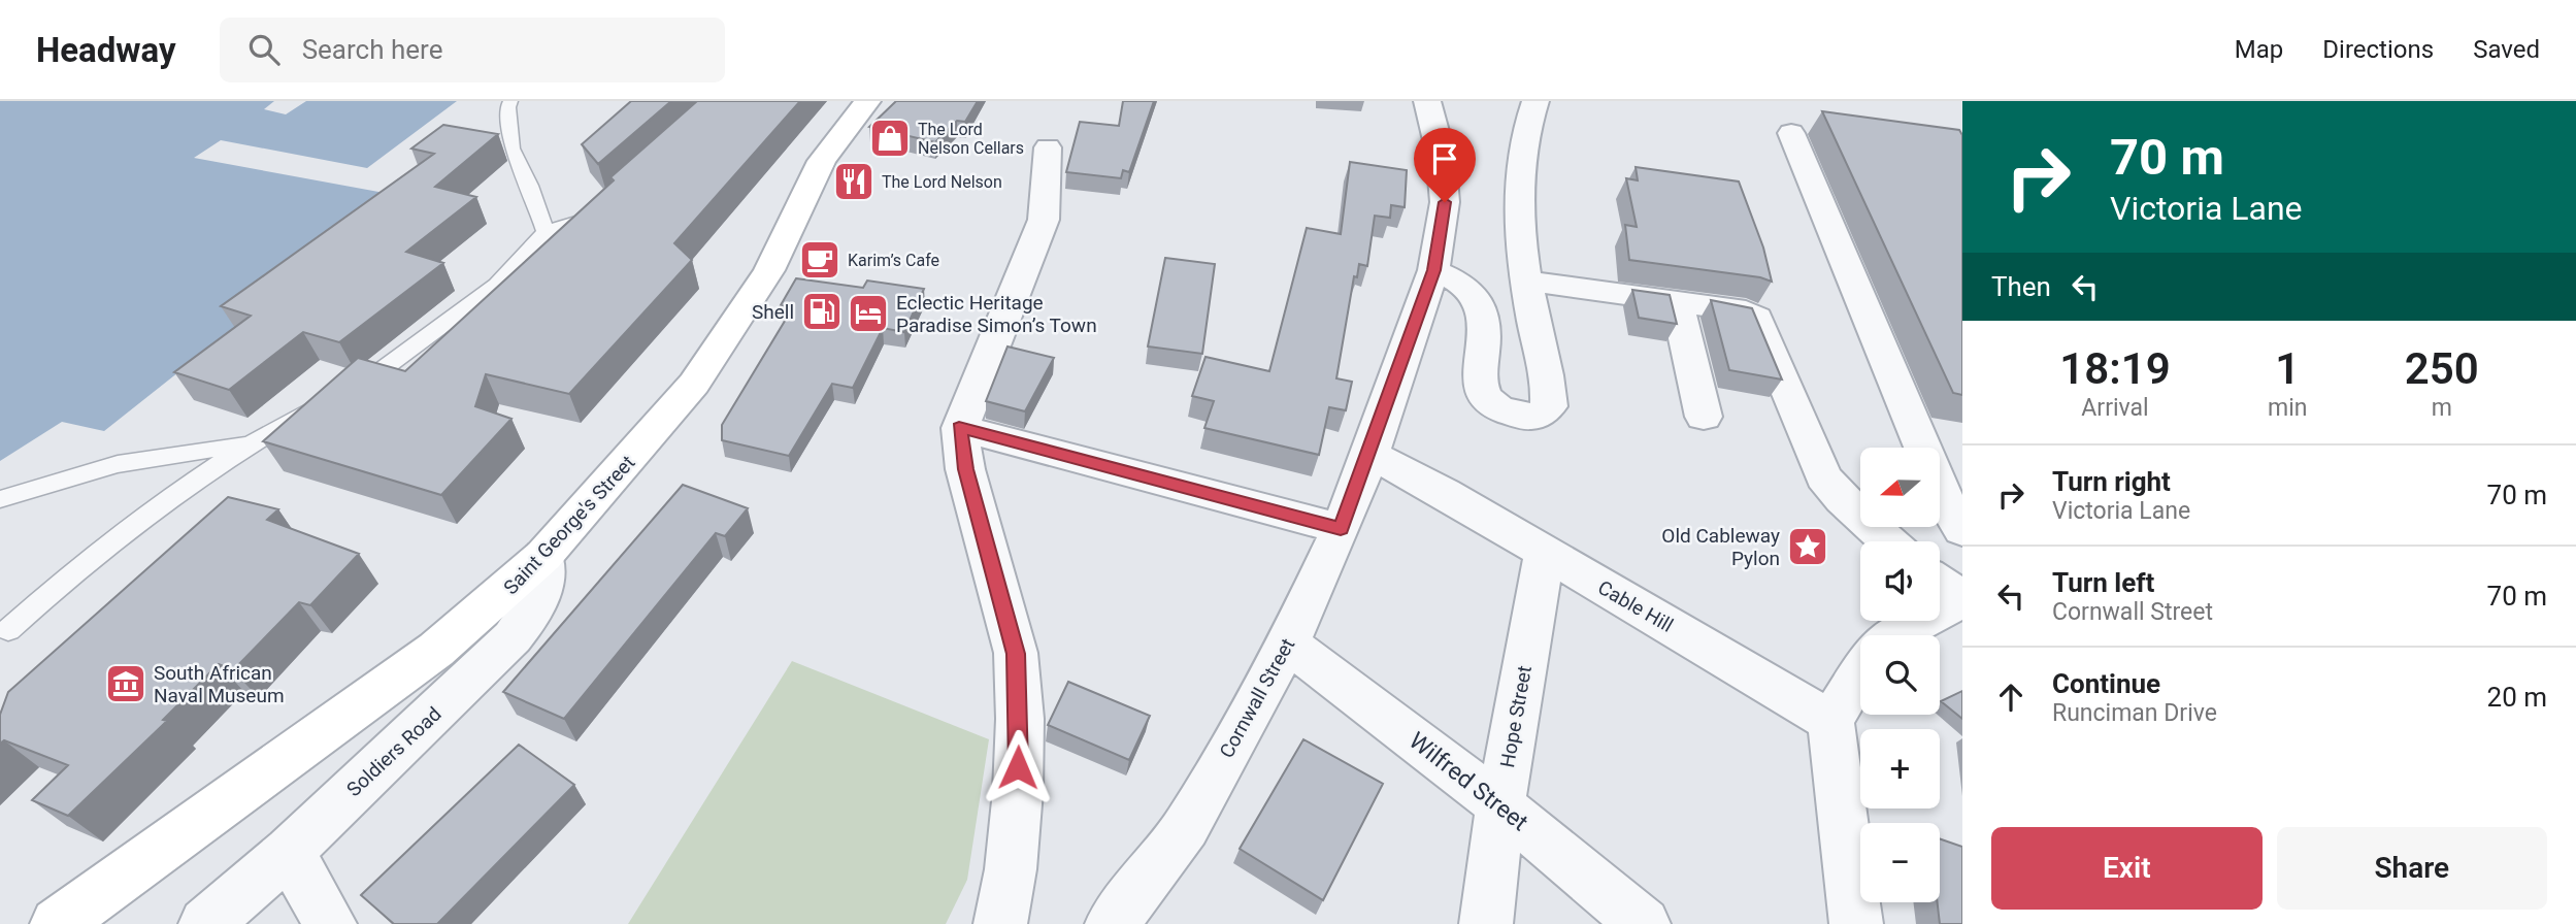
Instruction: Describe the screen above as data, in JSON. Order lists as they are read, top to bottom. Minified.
{"streets":{"main road":["Saint George's Street"],"street":["Cable Hill","Cornwall Street","Hope Street","Soldiers Road","Wilfred Street"]},"crossings":[["Saint George's Street","Soldiers Road"],["Cable Hill","Cornwall Street"],["Cable Hill","Hope Street"],["Cornwall Street","Wilfred Street"],["Hope Street","Wilfred Street"]],"places":{"shop":["The Lord Nelson Cellars"],"restaurant":["The Lord Nelson"],"cafe":["Karim’s Cafe"],"fuel station":["Shell"],"hotel":["Eclectic Heritage Paradise Simon’s Town"],"place":["Old Cableway Pylon"],"museum":["South African Naval Museum"]},"north":"left","page":{"header":"Headway","search":"Search here","nav":["Map","Directions","Saved"],"turn":["70 m","Victoria Lane"],"then":"Then","eta":["18:19","Arrival","1","min","250","m"],"list":[{"name":"Turn right","note":"Victoria Lane","value":"70 m"},{"name":"Turn left","note":"Cornwall Street","value":"70 m"},{"name":"Continue","note":"Runciman Drive","value":"20 m"}],"map_buttons":["+","−"],"buttons":["Exit","Share"]}}
